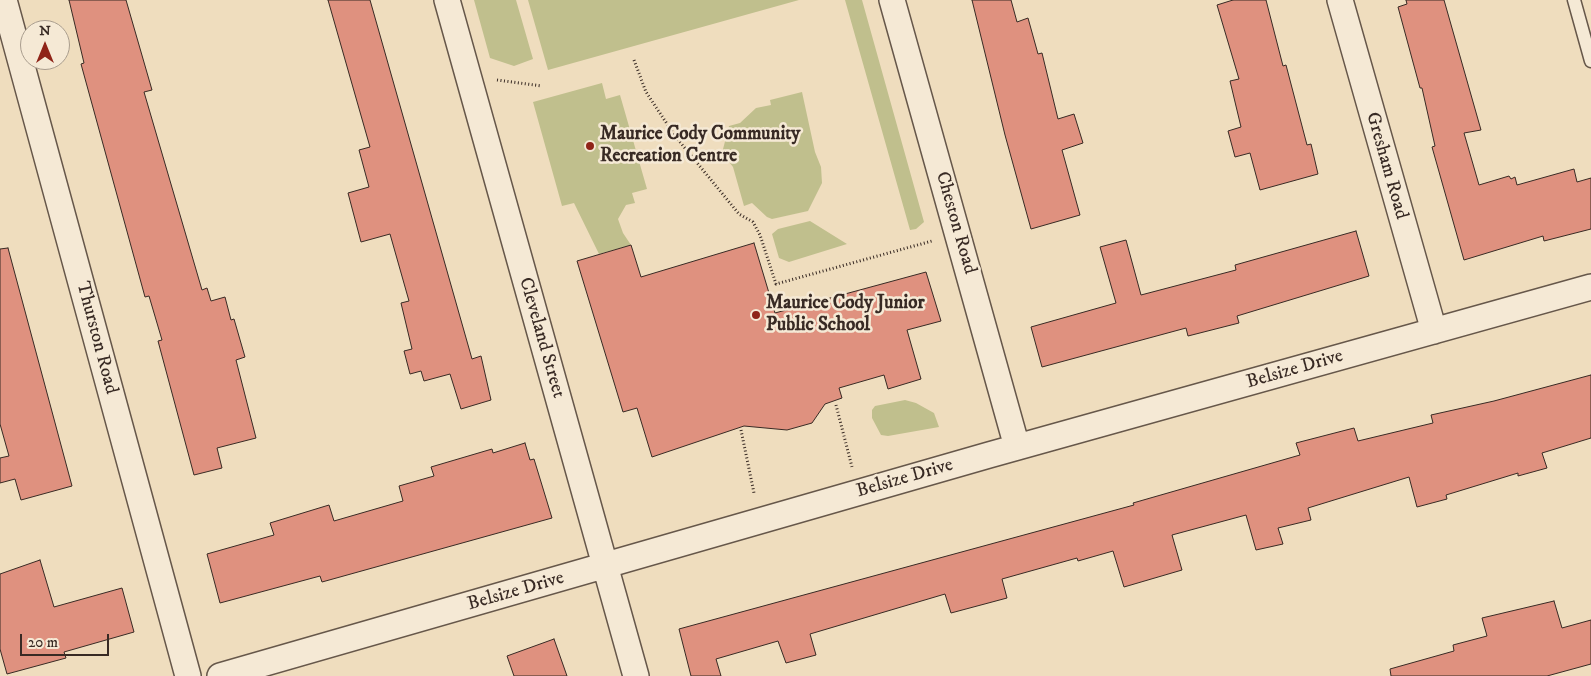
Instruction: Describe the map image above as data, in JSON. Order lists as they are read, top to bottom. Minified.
{"streets":{"street":["Gresham Road","Cheston Road","Thurston Road","Cleveland Street","Belsize Drive"]},"crossings":[["Gresham Road","Belsize Drive"],["Cheston Road","Belsize Drive"],["Cleveland Street","Belsize Drive"]],"places":["Maurice Cody Community Recreation Centre","Maurice Cody Junior Public School"],"scale_bar":"20 m","north":"top"}
